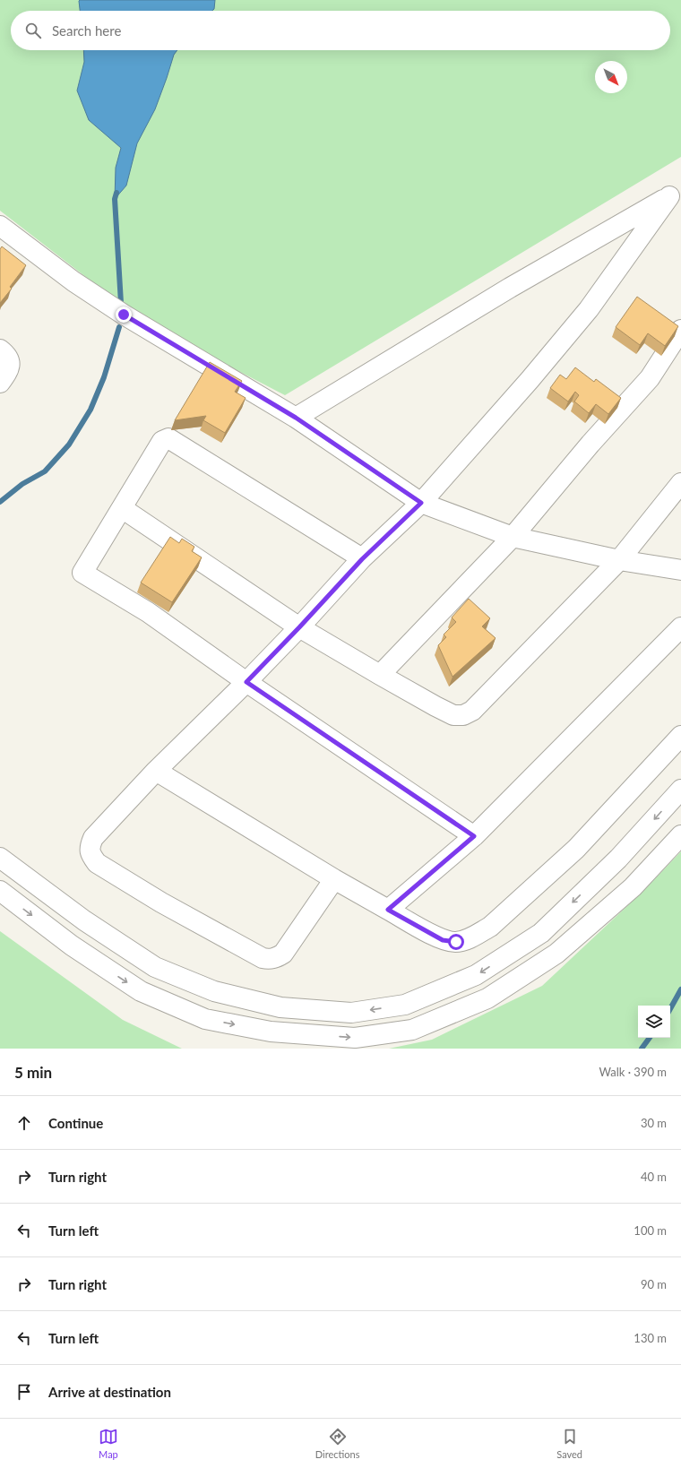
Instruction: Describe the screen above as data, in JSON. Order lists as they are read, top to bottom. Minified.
{"north":"bottom right","page":{"search":"Search here","heading":["5 min","Walk · 390 m"],"list":[["Continue","30 m"],["Turn right","40 m"],["Turn left","100 m"],["Turn right","90 m"],["Turn left","130 m"],"Arrive at destination"],"nav":["Map","Directions","Saved"]}}
